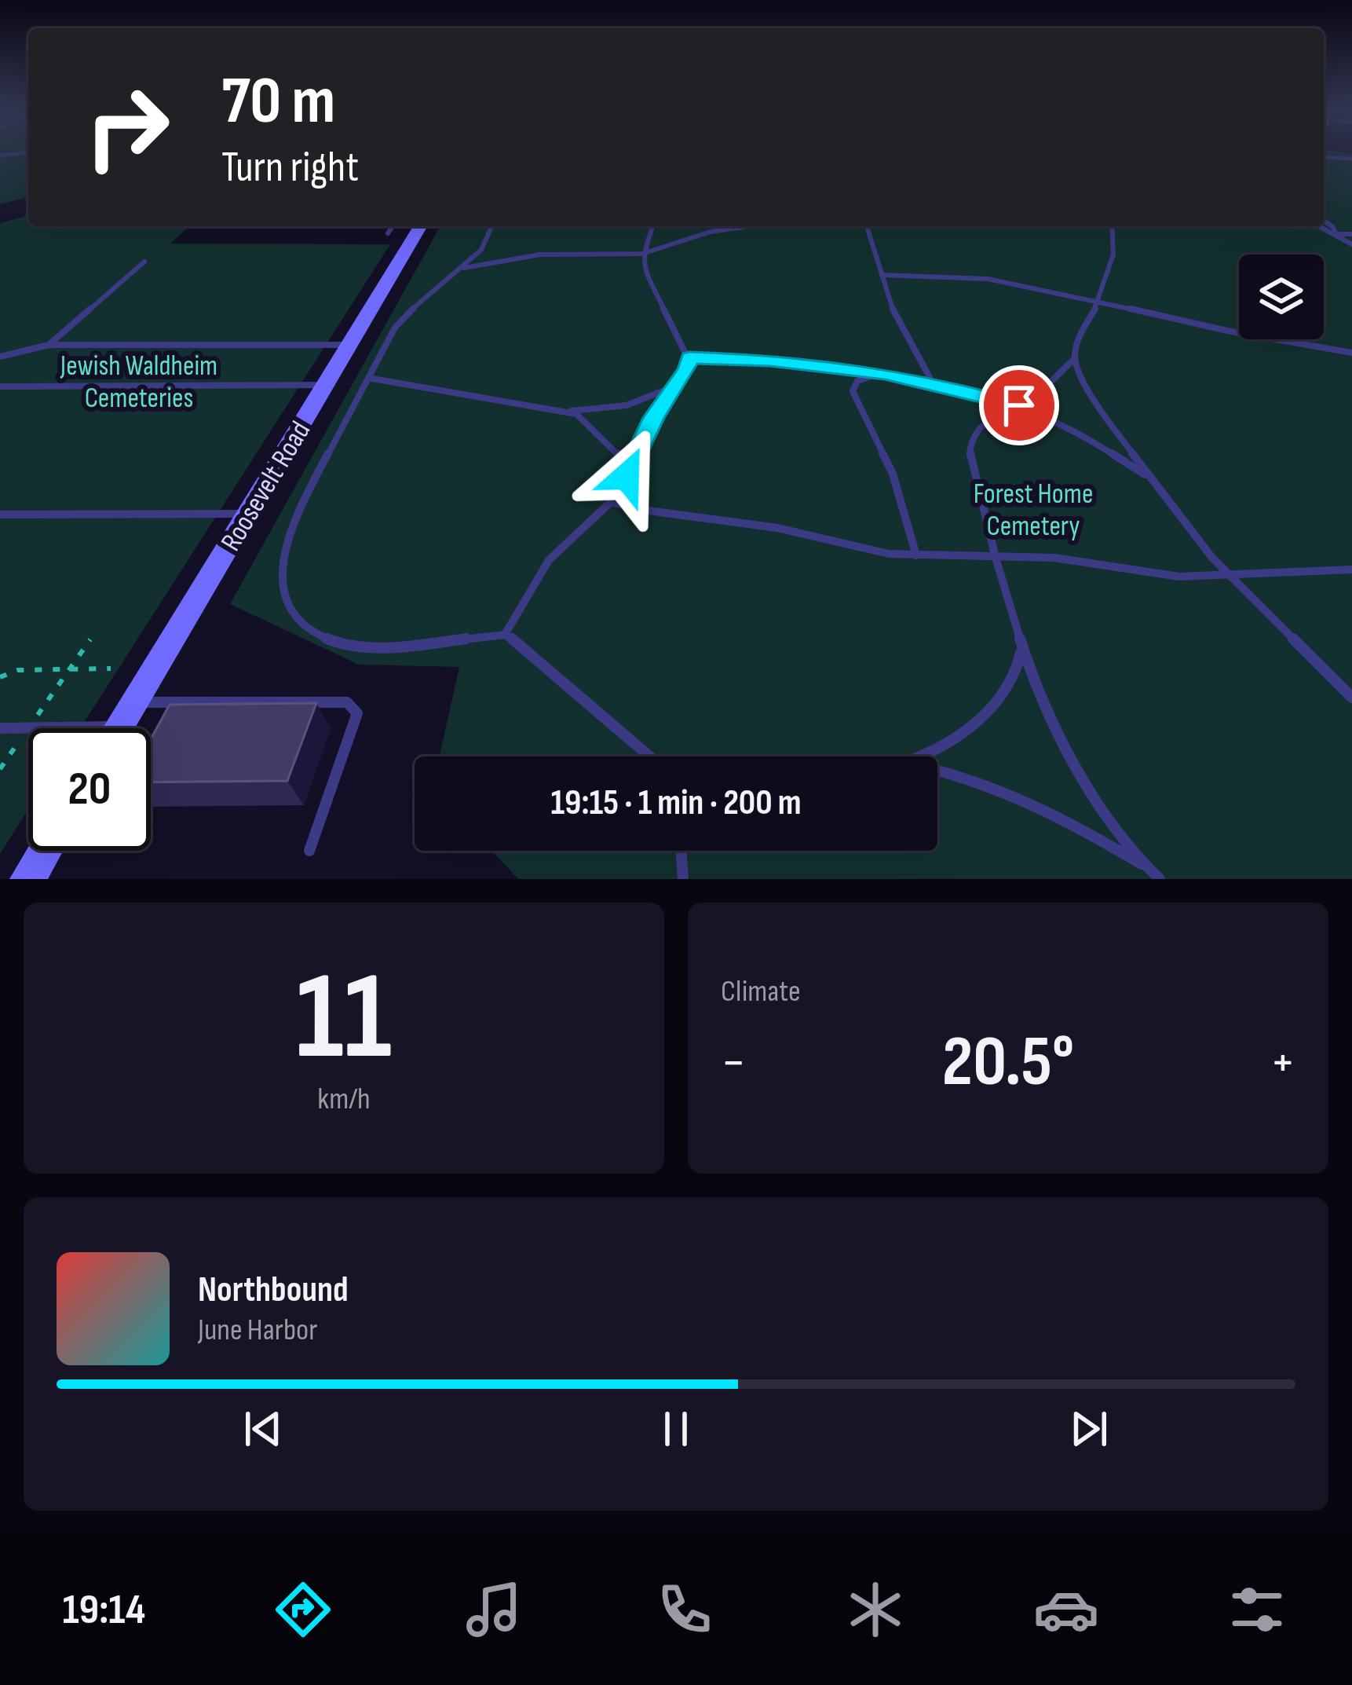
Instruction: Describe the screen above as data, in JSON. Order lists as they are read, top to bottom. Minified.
{"streets":{"main road":["Roosevelt Road"]},"parks":["Jewish Waldheim Cemeteries","Forest Home Cemetery"],"page":{"turn":["70 m","Turn right"],"limit":"20","trip":"19:15 · 1 min · 200 m","tile":[["11","km/h"],"Climate"],"heat":["−","20.5°","+"],"song":["Northbound","June Harbor"],"tabs":"19:14"}}
